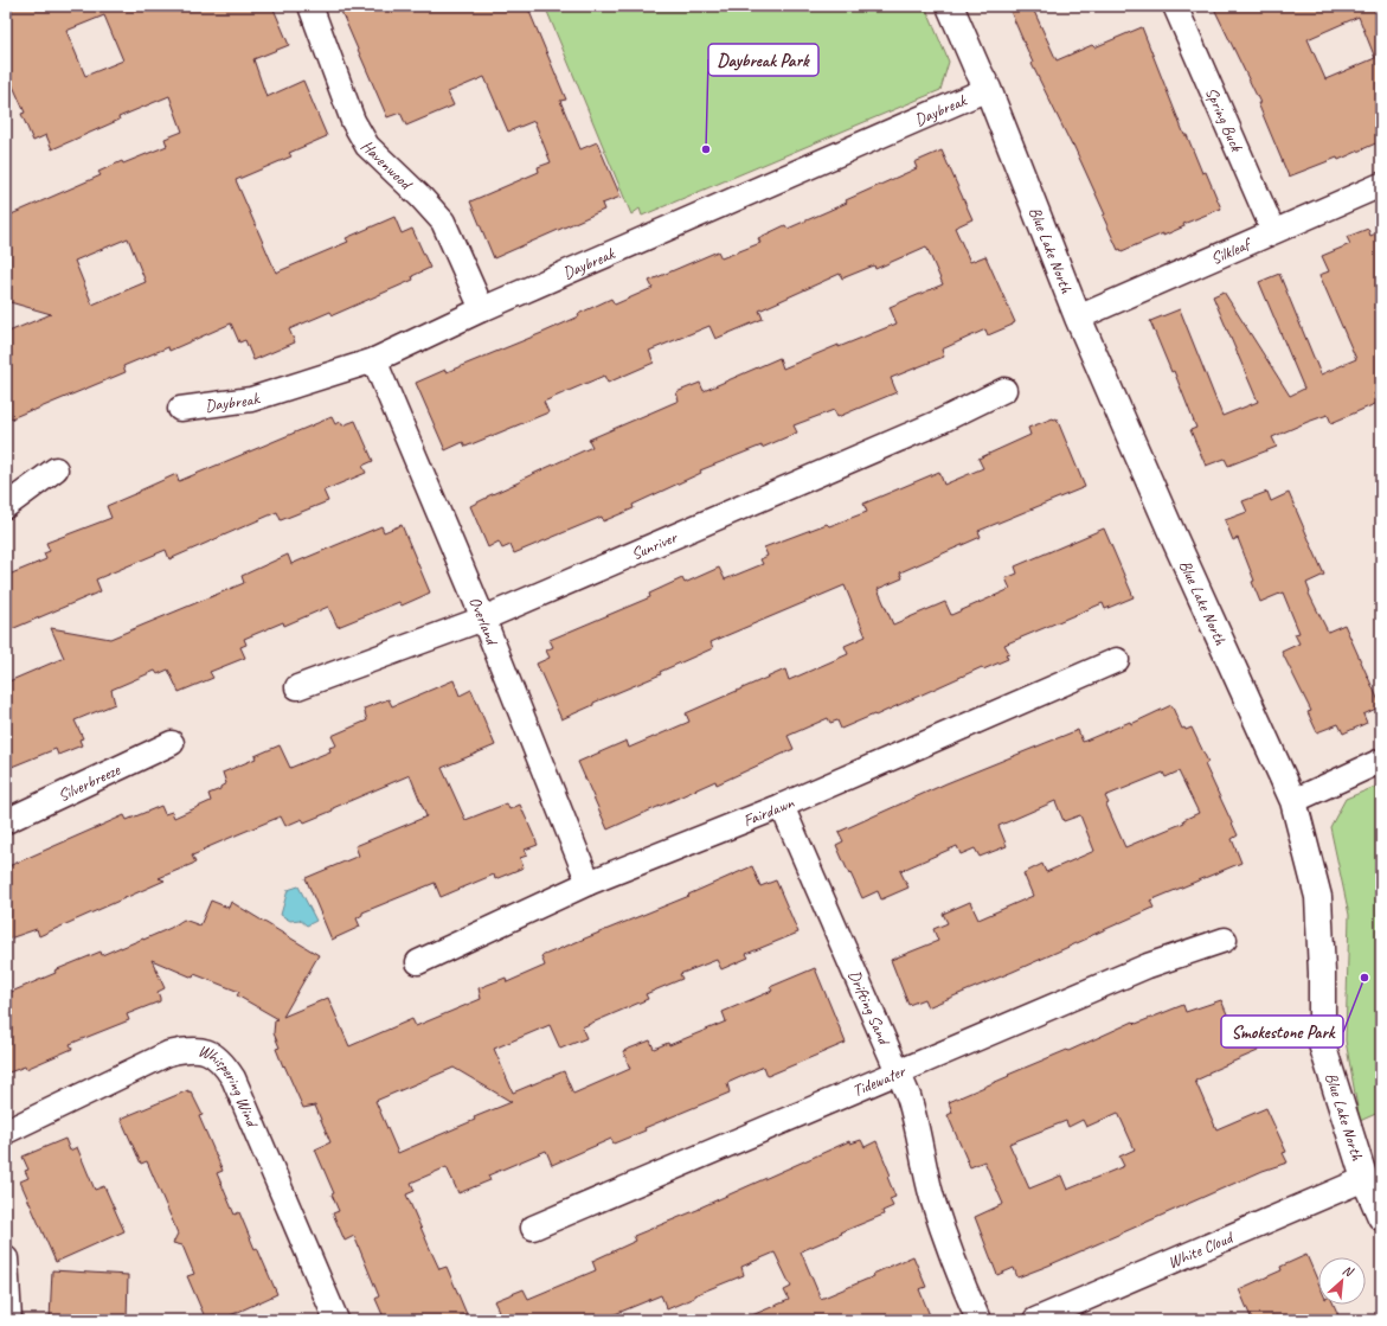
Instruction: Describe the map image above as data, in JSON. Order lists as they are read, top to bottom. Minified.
{"streets":{"street":["Daybreak","Spring Buck","Havenwood","Blue Lake North","Silkleaf","Sunriver","Overland","Silverbreeze","Fairdawn","Drifting Sand","Tidewater","Whispering Wind","White Cloud"]},"crossings":[["Daybreak","Havenwood"],["Daybreak","Blue Lake North"],["Daybreak","Overland"],["Spring Buck","Silkleaf"],["Blue Lake North","Silkleaf"],["Blue Lake North","White Cloud"],["Sunriver","Overland"],["Overland","Fairdawn"],["Fairdawn","Drifting Sand"],["Drifting Sand","Tidewater"]],"places":["Daybreak Park","Smokestone Park"],"north":"top right"}
